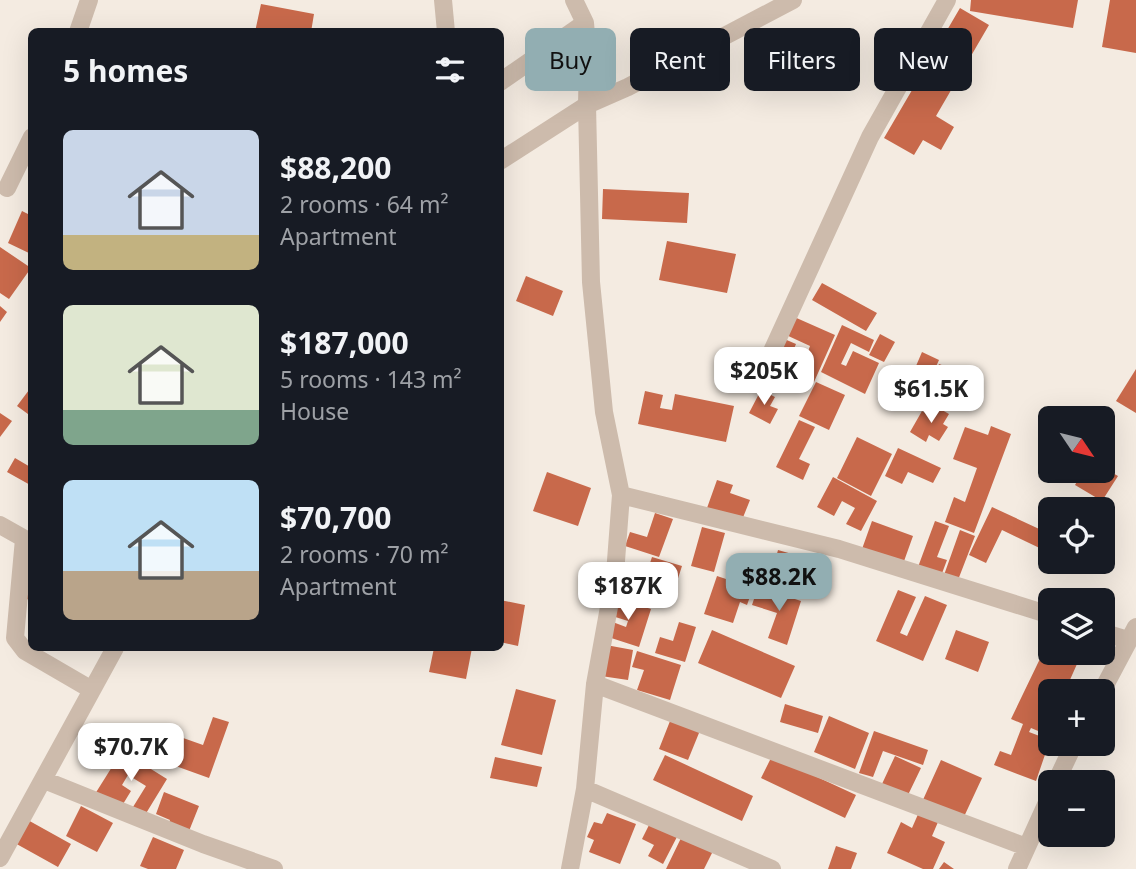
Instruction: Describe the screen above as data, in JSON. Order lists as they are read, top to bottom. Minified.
{"north":"bottom right","page":{"chip":["Buy","Rent","Filters","New"],"heading":"5 homes","list":[{"name":"$88,200","note":"2 rooms · 64 m² · Apartment"},{"name":"$187,000","note":"5 rooms · 143 m² · House"},{"name":"$70,700","note":"2 rooms · 70 m² · Apartment"}],"price":["$205K","$61.5K","$88.2K","$187K","$70.7K"],"map_buttons":["+","−"]}}
